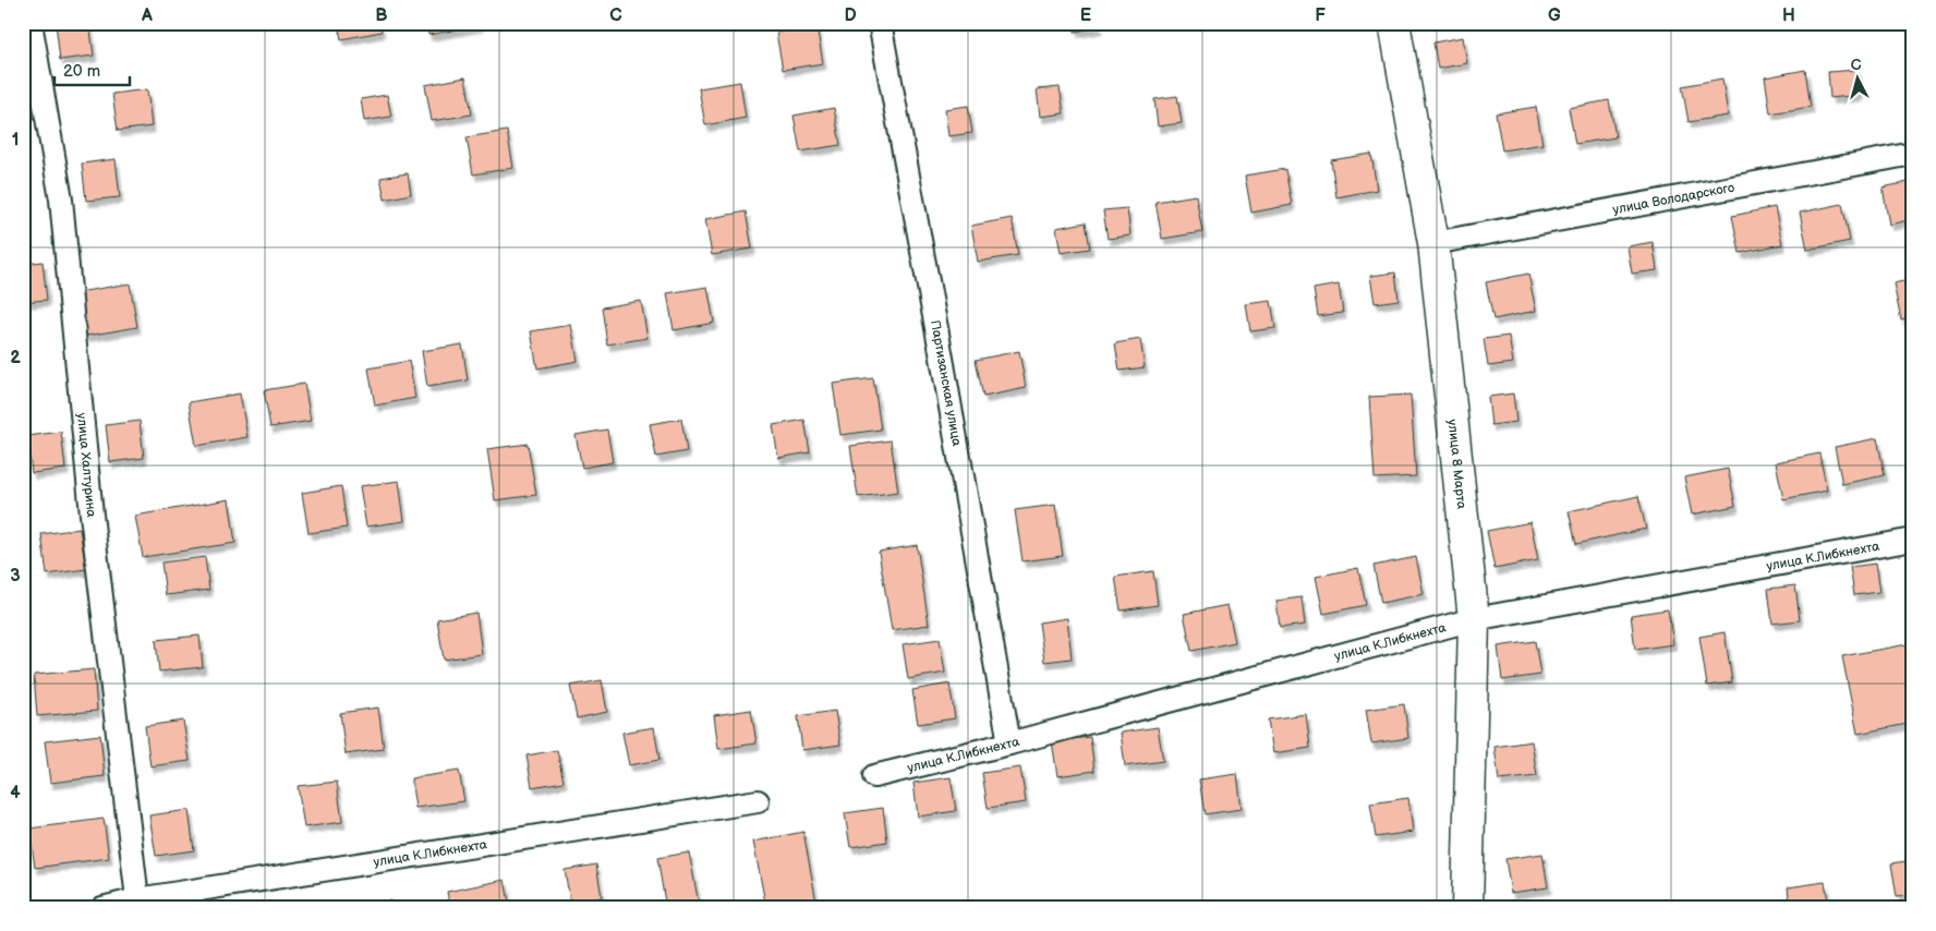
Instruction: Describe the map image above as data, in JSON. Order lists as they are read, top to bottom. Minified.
{"streets":{"main road":["улица 8 Марта"],"street":["улица Володарского","Партизанская улица","улица Халтурина","улица К.Либкнехта"]},"crossings":[["улица Володарского","улица 8 Марта"],["Партизанская улица","улица К.Либкнехта"],["улица 8 Марта","улица К.Либкнехта"],["улица Халтурина","улица К.Либкнехта"]],"scale_bar":"20 m","north":"top","grid":{"columns":["A","B","C","D","E","F","G","H"],"rows":["1","2","3","4"]}}
